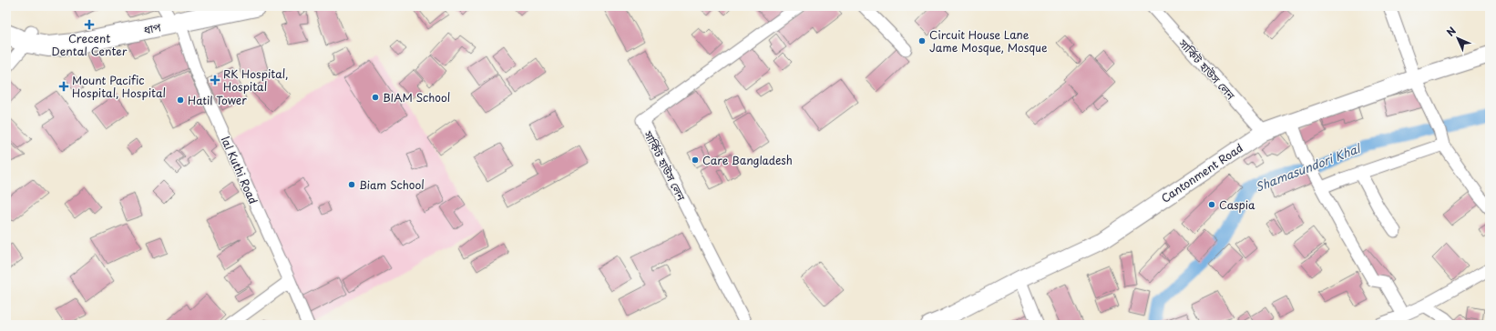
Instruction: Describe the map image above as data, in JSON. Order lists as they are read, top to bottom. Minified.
{"streets":{"highway":["ধাপ"],"main road":["Cantonment Road"],"street":["সার্কিট হাউস লেন","lal Kuthi Road"]},"crossings":[["ধাপ","lal Kuthi Road"],["সার্কিট হাউস লেন","Cantonment Road"]],"water":["Shamasundori Khal"],"places":{"health":["Crecent Dental Center","RK Hospital, Hospital","Mount Pacific Hospital, Hospital"],"other":["Circuit House Lane Jame Mosque, Mosque","BIAM School","Hatil Tower","Care Bangladesh","Biam School","Caspia"]},"north":"top left"}
